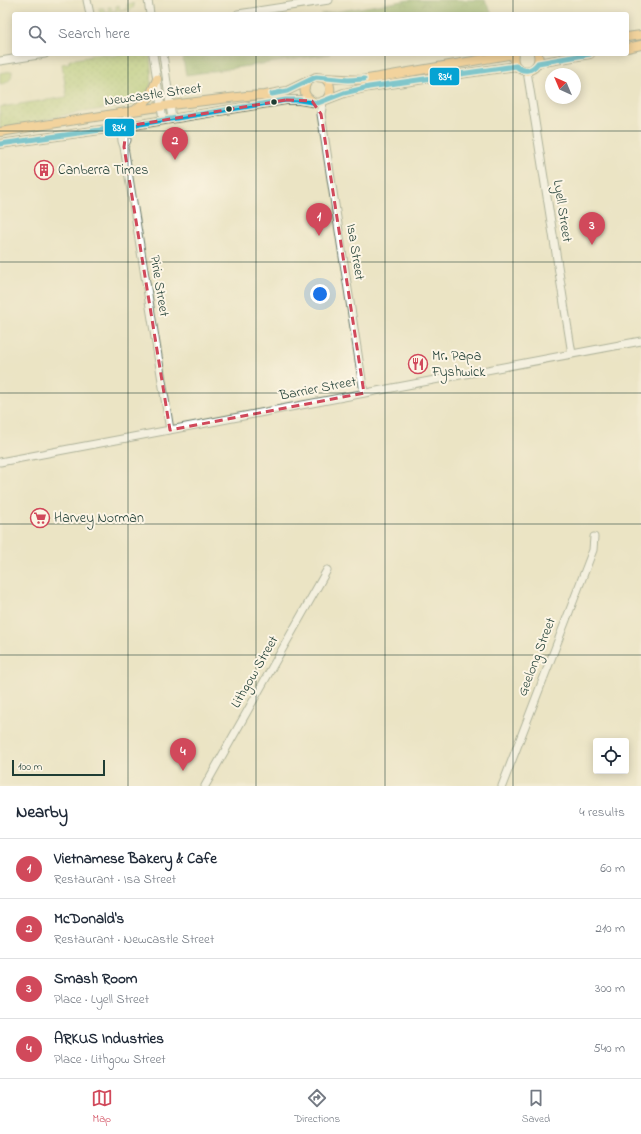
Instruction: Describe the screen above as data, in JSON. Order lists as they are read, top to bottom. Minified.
{"streets":{"main road":["Newcastle Street"],"street":["Lyell Street","Isa Street","Pirie Street","Barrier Street","Geelong Street","Lithgow Street"]},"crossings":[["Newcastle Street","Isa Street"],["Newcastle Street","Pirie Street"],["Lyell Street","Barrier Street"],["Isa Street","Barrier Street"],["Pirie Street","Barrier Street"]],"places":{"building":["Canberra Times"],"restaurant":["Mr. Papa Fyshwick"],"supermarket":["Harvey Norman"]},"lines":["transit line 834"],"scale_bar":"100 m","north":"top left","page":{"search":"Search here","pins":["2","1","3","4"],"scale":"100 m","heading":["Nearby","4 results"],"list":[{"mark":"1","name":"Vietnamese Bakery & Cafe","note":"Restaurant · Isa Street","value":"60 m"},{"mark":"2","name":"McDonald's","note":"Restaurant · Newcastle Street","value":"210 m"},{"mark":"3","name":"Smash Room","note":"Place · Lyell Street","value":"300 m"},{"mark":"4","name":"ARKUS Industries","note":"Place · Lithgow Street","value":"540 m"}],"nav":["Map","Directions","Saved"]}}
